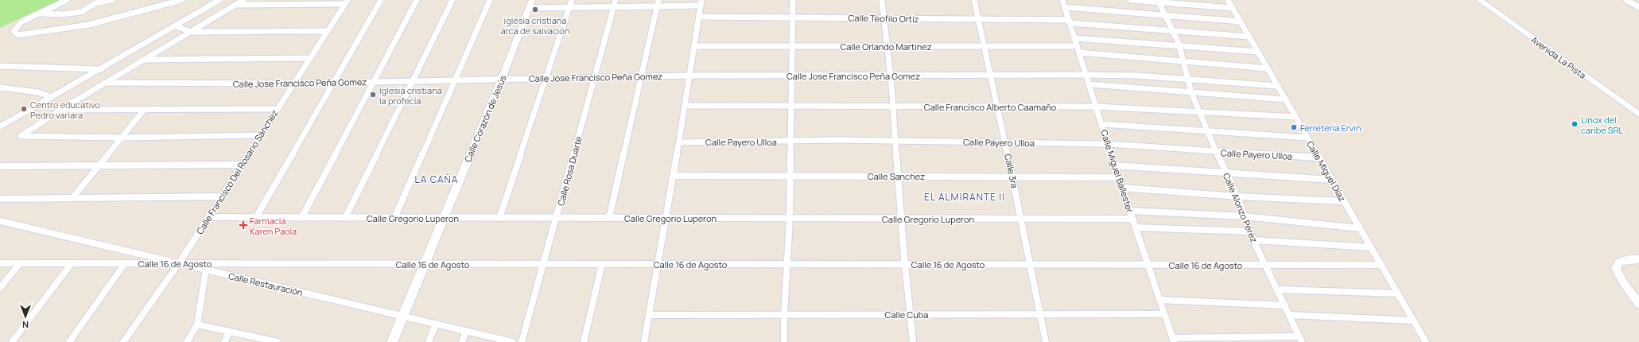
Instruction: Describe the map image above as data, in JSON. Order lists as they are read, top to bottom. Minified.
{"streets":{"street":["Calle Teofilo Ortiz","Calle Orlando Martinez","Avenida La Pista","Calle Jose Francisco Peña Gomez","Calle Francisco Alberto Caamaño","Calle Corazón de Jesús","Calle Payero Ulloa","Calle Rosa Duarte","Calle 3ra","Calle Miguel Ballester","Calle Miguel Díaz","Calle Francisco Del Rosario Sánchez","Calle Sanchez","Calle Alonzo Pérez","Calle Gregorio Luperon","Calle 16 de Agosto","Calle Restauración","Calle Cuba"]},"crossings":[["Calle Teofilo Ortiz","Calle 3ra"],["Calle Teofilo Ortiz","Calle Miguel Ballester"],["Calle Teofilo Ortiz","Calle Miguel Díaz"],["Calle Teofilo Ortiz","Calle Alonzo Pérez"],["Calle Orlando Martinez","Calle 3ra"],["Calle Orlando Martinez","Calle Miguel Ballester"],["Calle Orlando Martinez","Calle Miguel Díaz"],["Calle Orlando Martinez","Calle Alonzo Pérez"],["Calle Jose Francisco Peña Gomez","Calle Corazón de Jesús"],["Calle Jose Francisco Peña Gomez","Calle Rosa Duarte"],["Calle Jose Francisco Peña Gomez","Calle 3ra"],["Calle Jose Francisco Peña Gomez","Calle Miguel Ballester"],["Calle Jose Francisco Peña Gomez","Calle Miguel Díaz"],["Calle Jose Francisco Peña Gomez","Calle Francisco Del Rosario Sánchez"],["Calle Jose Francisco Peña Gomez","Calle Alonzo Pérez"],["Calle Francisco Alberto Caamaño","Calle 3ra"],["Calle Francisco Alberto Caamaño","Calle Miguel Ballester"],["Calle Francisco Alberto Caamaño","Calle Miguel Díaz"],["Calle Francisco Alberto Caamaño","Calle Alonzo Pérez"],["Calle Corazón de Jesús","Calle Gregorio Luperon"],["Calle Corazón de Jesús","Calle 16 de Agosto"],["Calle Corazón de Jesús","Calle Restauración"],["Calle Payero Ulloa","Calle 3ra"],["Calle Payero Ulloa","Calle Miguel Ballester"],["Calle Payero Ulloa","Calle Miguel Díaz"],["Calle Payero Ulloa","Calle Alonzo Pérez"],["Calle Rosa Duarte","Calle Gregorio Luperon"],["Calle Rosa Duarte","Calle 16 de Agosto"],["Calle 3ra","Calle Sanchez"],["Calle 3ra","Calle Gregorio Luperon"],["Calle 3ra","Calle 16 de Agosto"],["Calle 3ra","Calle Cuba"],["Calle Miguel Ballester","Calle Sanchez"],["Calle Miguel Ballester","Calle Gregorio Luperon"],["Calle Miguel Ballester","Calle 16 de Agosto"],["Calle Miguel Ballester","Calle Cuba"],["Calle Miguel Díaz","Calle 16 de Agosto"],["Calle Francisco Del Rosario Sánchez","Calle Gregorio Luperon"],["Calle Francisco Del Rosario Sánchez","Calle 16 de Agosto"],["Calle Francisco Del Rosario Sánchez","Calle Restauración"],["Calle Alonzo Pérez","Calle 16 de Agosto"],["Calle 16 de Agosto","Calle Restauración"]],"districts":["LA CAÑA","EL ALMIRANTE II"],"places":{"other":["iglesia cristiana arca de salvación","Iglesia cristiana la profecía","Centro educativo Pedro variara","Linox del caribe SRL","Ferretería Ervin"],"health":["Farmacia Karen Paola"]},"north":"bottom"}
